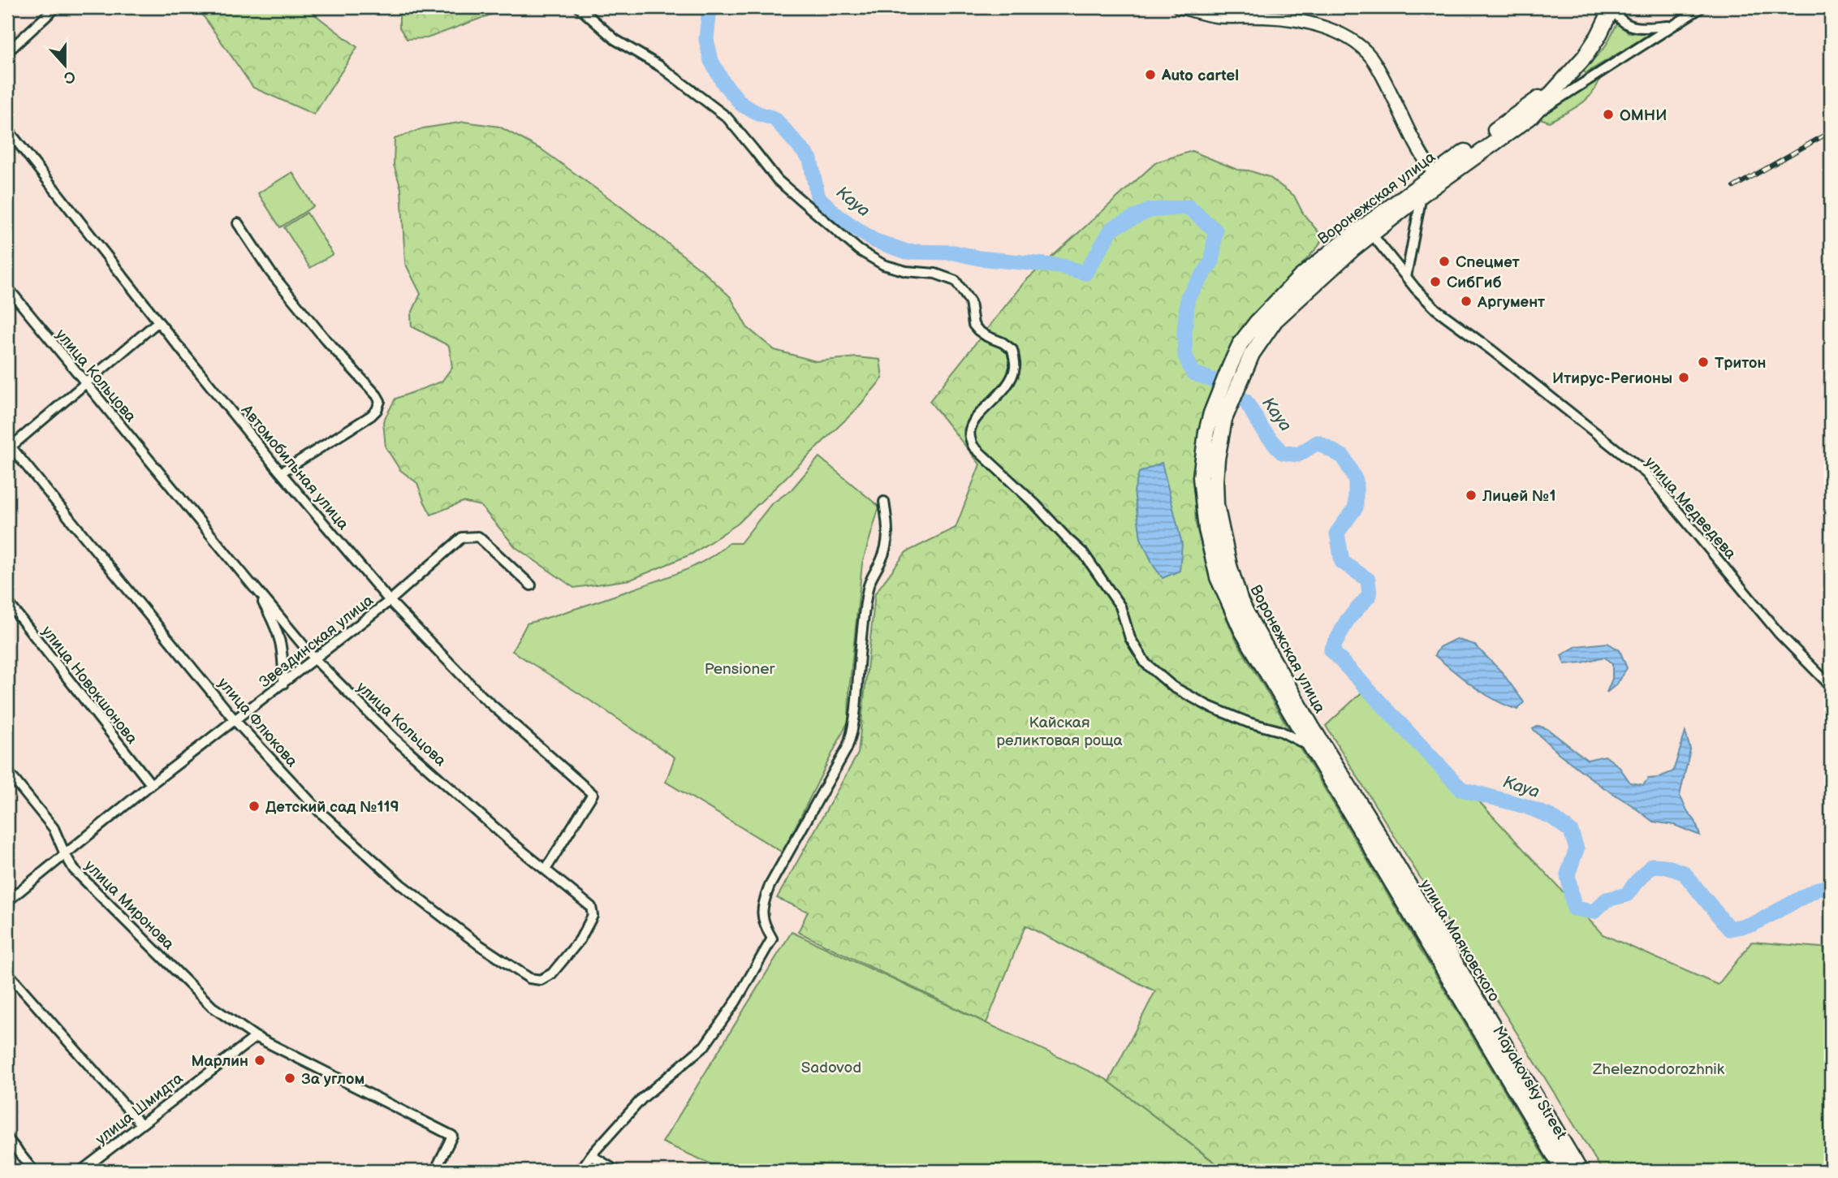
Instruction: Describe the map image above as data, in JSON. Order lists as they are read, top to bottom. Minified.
{"streets":{"main road":["Воронежская улица","улица Маяковского","Mayakovsky Street"],"street":["улица Кольцова","Автомобильная улица","улица Медведева","Звездинская улица","улица Новокшонова","улица Флюкова","улица Миронова","улица Шмидта"]},"crossings":[["Воронежская улица","улица Медведева"],["Воронежская улица","улица Маяковского"],["Воронежская улица","Mayakovsky Street"],["улица Кольцова","Автомобильная улица"],["улица Кольцова","Звездинская улица"],["улица Кольцова","улица Флюкова"],["Автомобильная улица","Звездинская улица"],["Звездинская улица","улица Новокшонова"],["Звездинская улица","улица Флюкова"],["Звездинская улица","улица Миронова"],["улица Миронова","улица Шмидта"]],"water":["Kaya"],"parks":["Pensioner","Кайская реликтовая роща","Sadovod","Zheleznodorozhnik"],"places":["Auto cartel","ОМНИ","Спецмет","СибГиб","Аргумент","Тритон","Итирус-Регионы","Лицей №1","Детский сад №119","Марлин","За углом"],"north":"bottom"}
